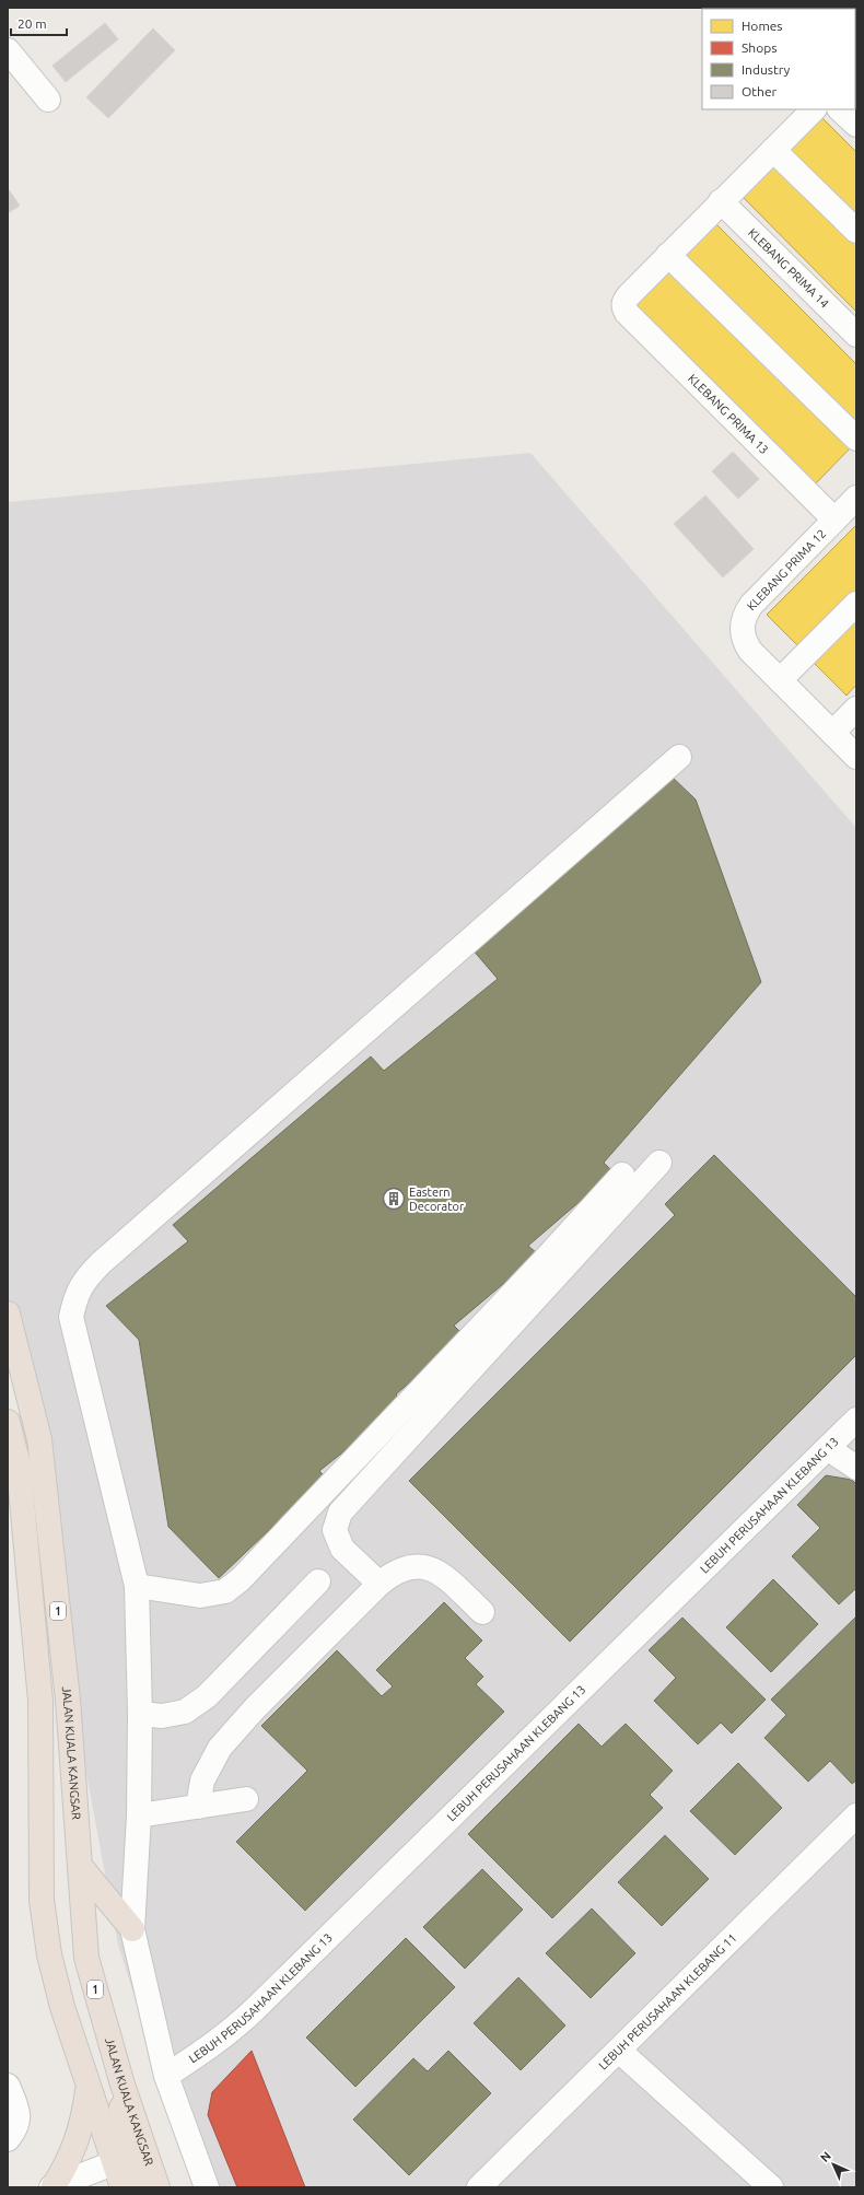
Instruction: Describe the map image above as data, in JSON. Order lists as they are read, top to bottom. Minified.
{"streets":{"highway":["1","JALAN KUALA KANGSAR"],"street":["KLEBANG PRIMA 14","KLEBANG PRIMA 13","KLEBANG PRIMA 12","LEBUH PERUSAHAAN KLEBANG 13","LEBUH PERUSAHAAN KLEBANG 11"]},"crossings":[["KLEBANG PRIMA 13","KLEBANG PRIMA 12"]],"places":{"building":["Eastern Decorator"]},"legend":["Homes","Shops","Industry","Other"],"scale_bar":"20 m","north":"top left"}
